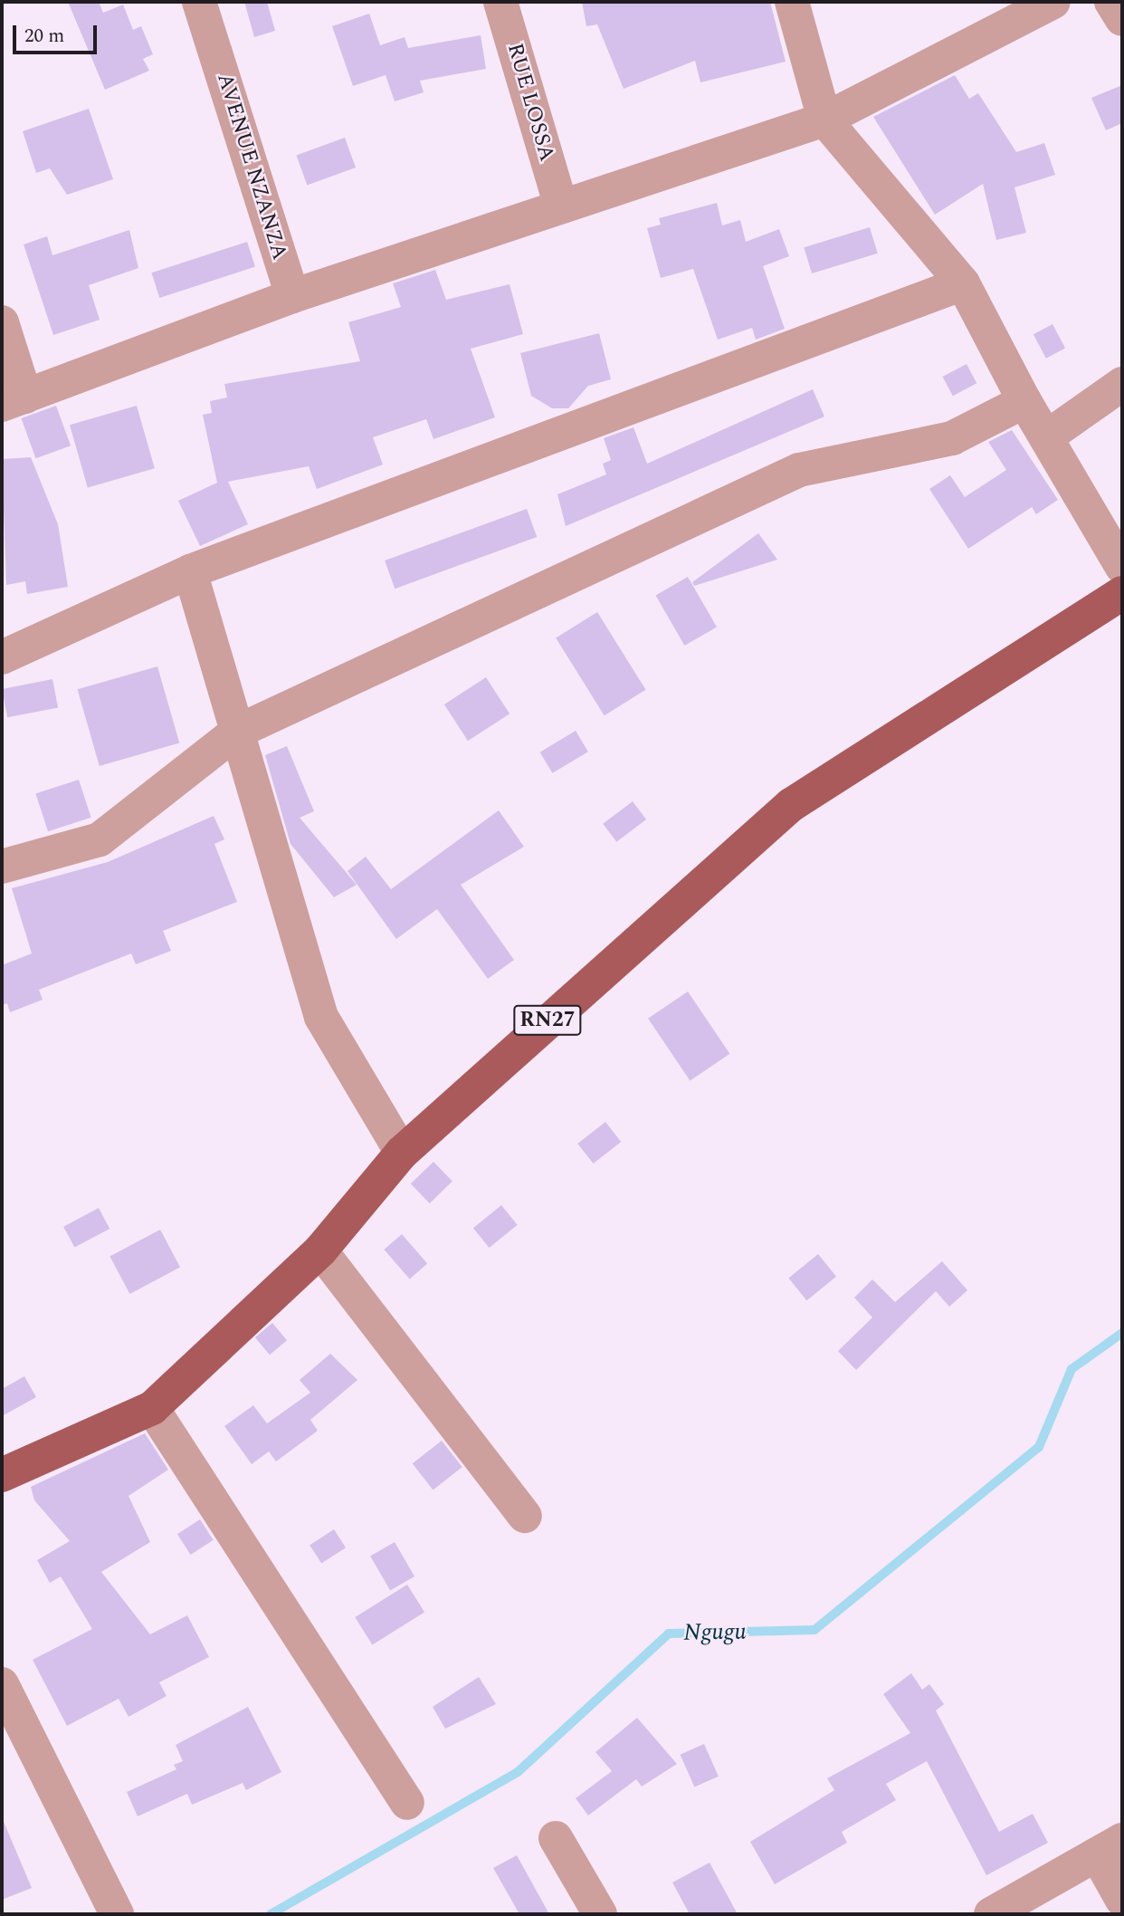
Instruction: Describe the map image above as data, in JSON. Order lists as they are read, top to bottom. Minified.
{"streets":{"main road":["RN27"],"street":["RUE LOSSA","AVENUE NZANZA"]},"water":["Ngugu"],"scale_bar":"20 m"}
